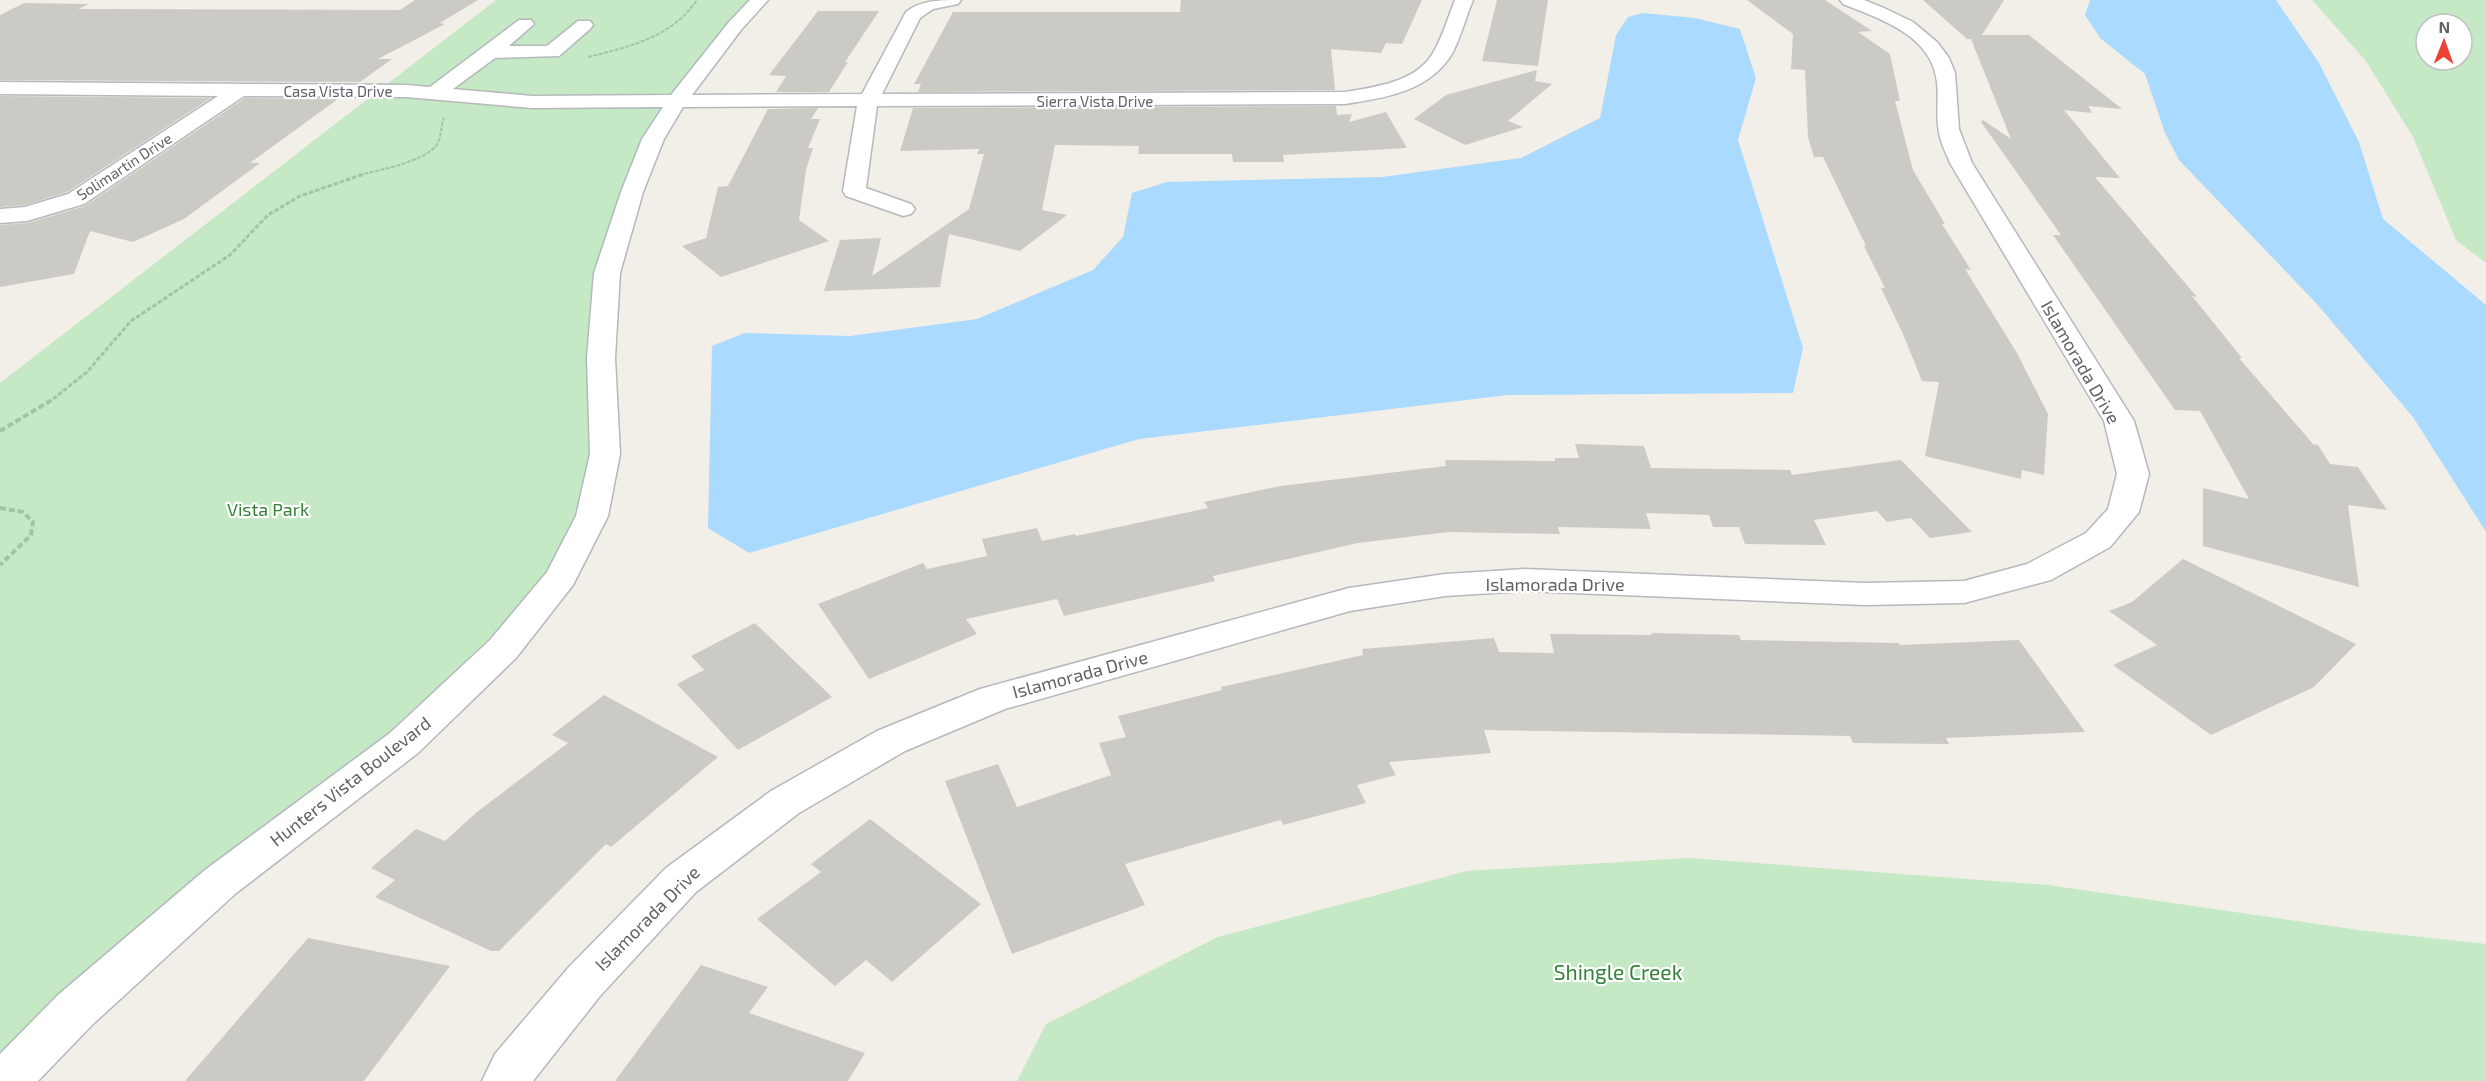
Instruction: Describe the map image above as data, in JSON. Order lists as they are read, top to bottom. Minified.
{"streets":{"street":["Casa Vista Drive","Sierra Vista Drive","Solimartin Drive","Islamorada Drive","Hunters Vista Boulevard"]},"crossings":[["Casa Vista Drive","Sierra Vista Drive"],["Casa Vista Drive","Solimartin Drive"],["Casa Vista Drive","Hunters Vista Boulevard"],["Sierra Vista Drive","Hunters Vista Boulevard"]],"parks":["Vista Park","Shingle Creek"],"north":"top"}
